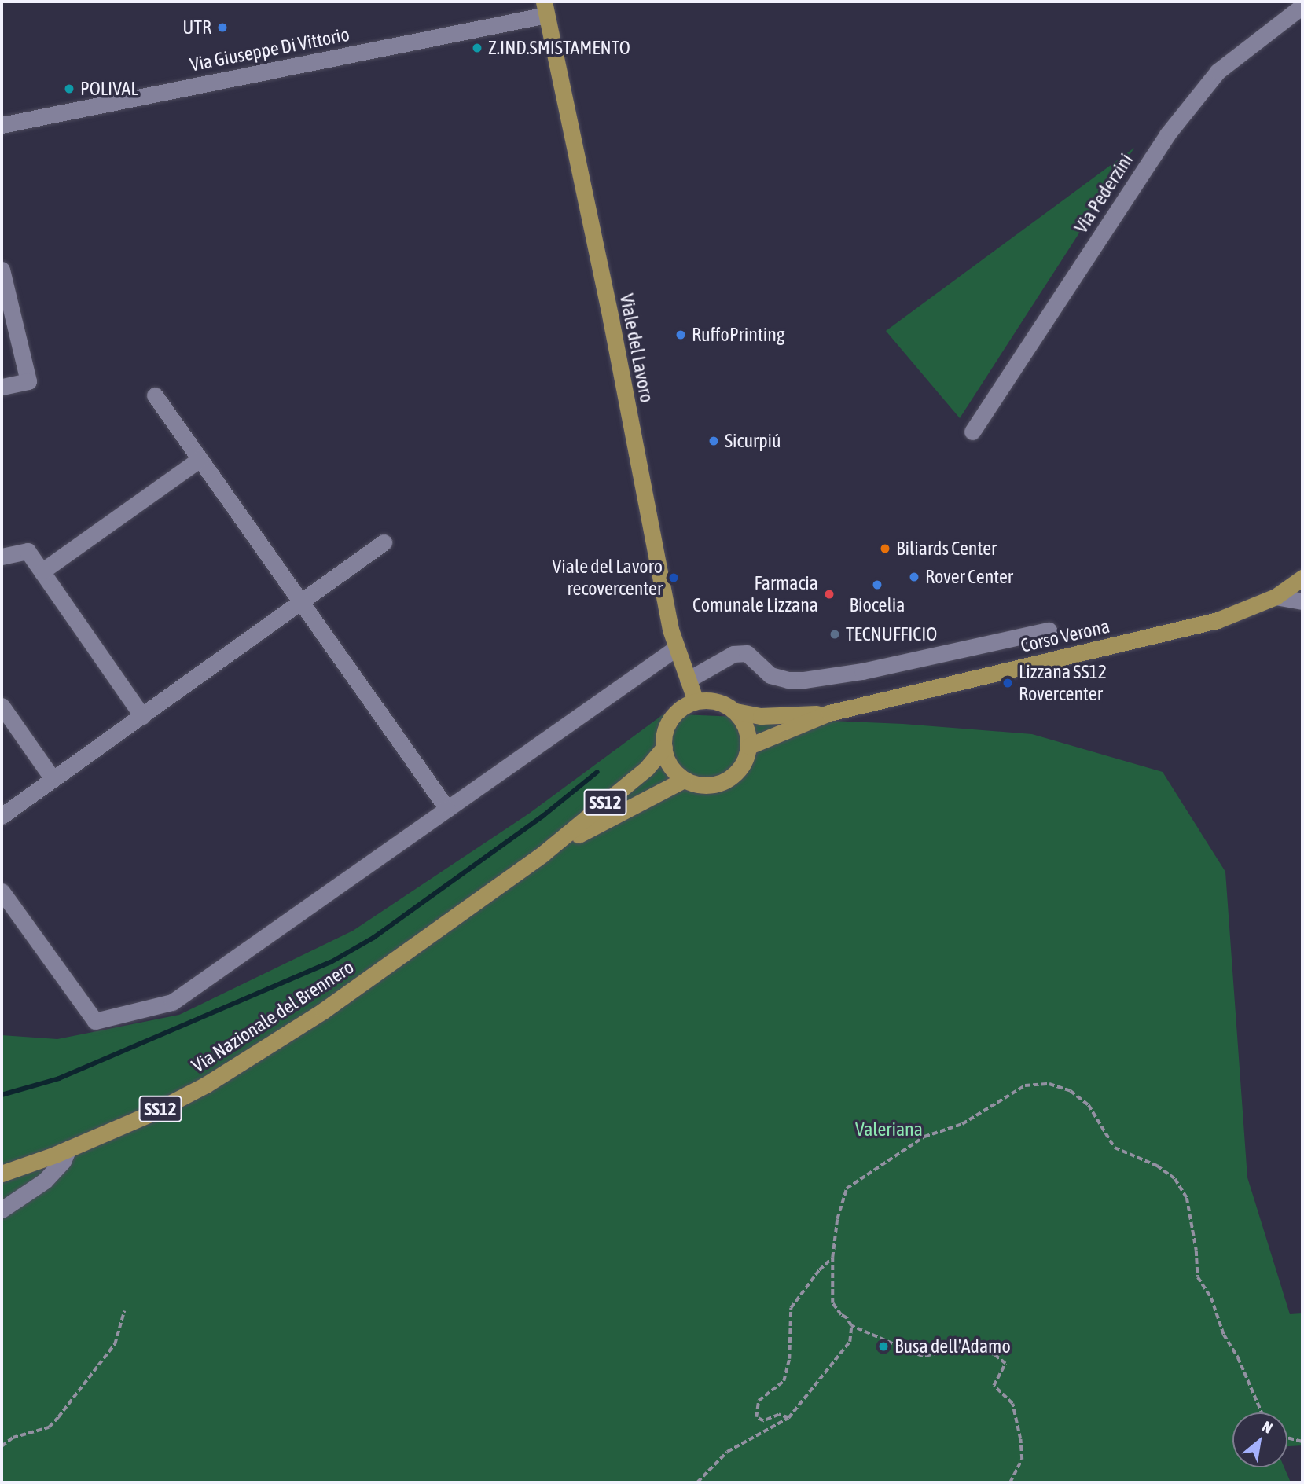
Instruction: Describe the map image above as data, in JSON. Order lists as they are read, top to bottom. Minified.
{"streets":{"main road":["Viale del Lavoro","Corso Verona","SS12","Via Nazionale del Brennero"],"street":["Via Giuseppe Di Vittorio","Via Pederzini"]},"crossings":[["Via Giuseppe Di Vittorio","Viale del Lavoro"],["Viale del Lavoro","SS12"],["Viale del Lavoro","Via Nazionale del Brennero"],["SS12","Via Nazionale del Brennero"]],"parks":["Valeriana"],"places":["UTR","Z.IND.SMISTAMENTO","POLIVAL","RuffoPrinting","Sicurpiú","Biliards Center","Rover Center","Viale del Lavoro recovercenter","Biocelia","Farmacia Comunale Lizzana","TECNUFFICIO","Lizzana SS12 Rovercenter","Busa dell'Adamo"],"north":"top right"}
